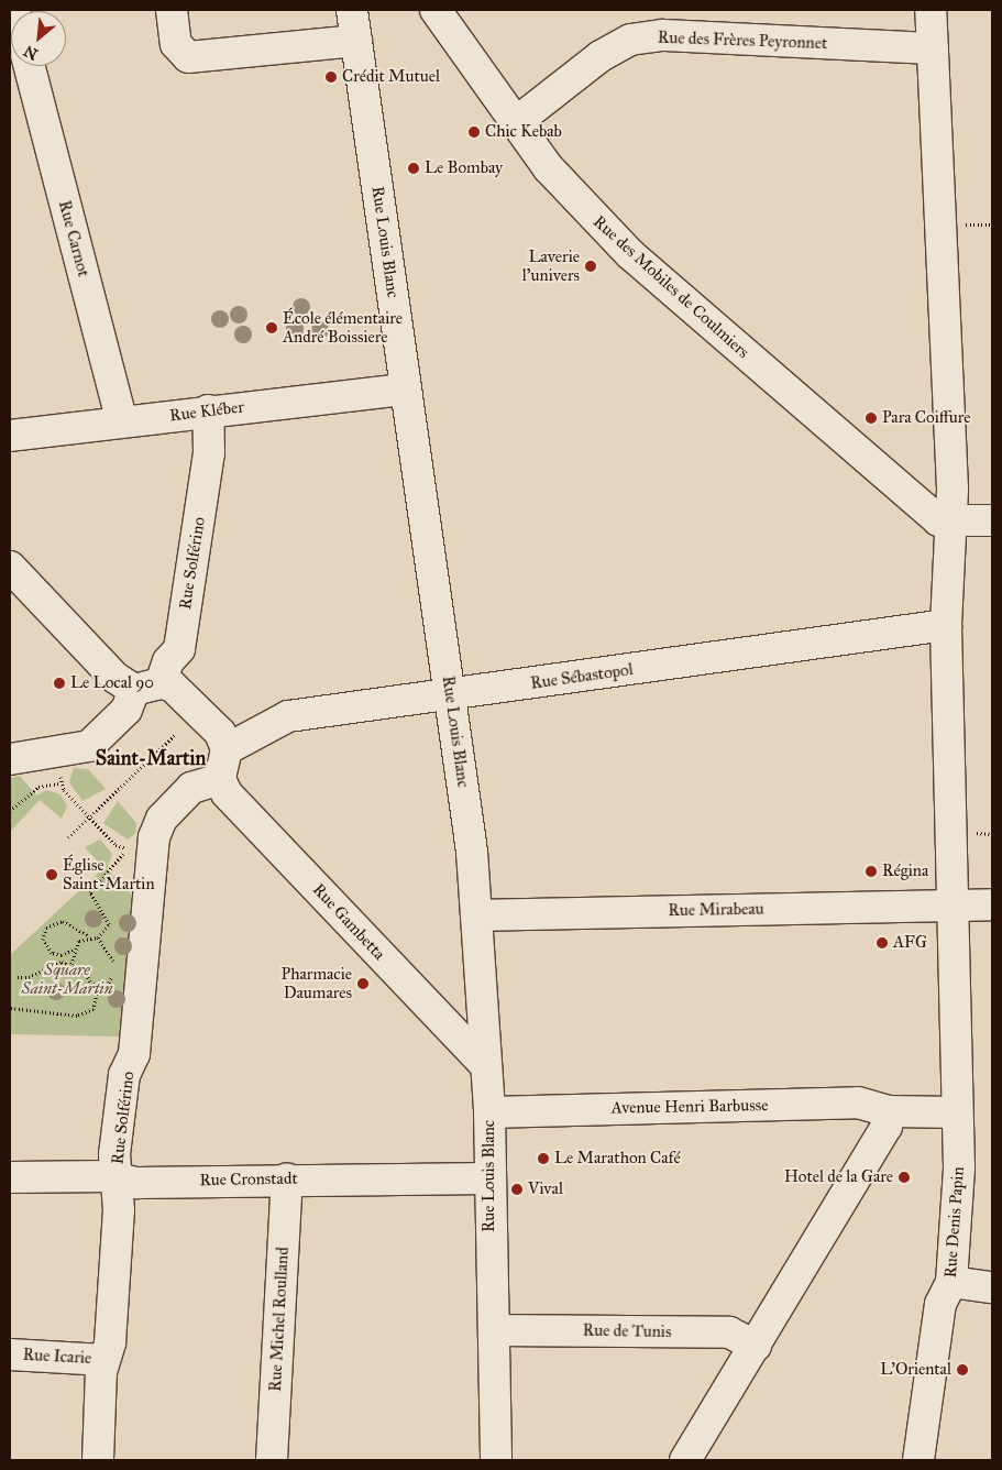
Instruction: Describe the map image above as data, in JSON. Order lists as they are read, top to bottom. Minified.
{"streets":{"street":["Rue des Frères Peyronnet","Rue Carnot","Rue Louis Blanc","Rue des Mobiles de Coulmiers","Rue Kléber","Rue Solférino","Rue Sébastopol","Rue Mirabeau","Rue Gambetta","Avenue Henri Barbusse","Rue Cronstadt","Rue Denis Papin","Rue Michel Roulland","Rue de Tunis","Rue Icarie"]},"crossings":[["Rue des Frères Peyronnet","Rue des Mobiles de Coulmiers"],["Rue des Frères Peyronnet","Rue Denis Papin"],["Rue Carnot","Rue Kléber"],["Rue Louis Blanc","Rue Kléber"],["Rue Louis Blanc","Rue Sébastopol"],["Rue Louis Blanc","Rue Mirabeau"],["Rue Louis Blanc","Rue Gambetta"],["Rue Louis Blanc","Avenue Henri Barbusse"],["Rue Louis Blanc","Rue Cronstadt"],["Rue Louis Blanc","Rue de Tunis"],["Rue des Mobiles de Coulmiers","Rue Denis Papin"],["Rue Kléber","Rue Solférino"],["Rue Solférino","Rue Gambetta"],["Rue Solférino","Rue Cronstadt"],["Rue Solférino","Rue Icarie"],["Rue Sébastopol","Rue Denis Papin"],["Rue Mirabeau","Rue Denis Papin"],["Avenue Henri Barbusse","Rue Denis Papin"],["Rue Cronstadt","Rue Michel Roulland"]],"districts":["Saint-Martin"],"parks":["Square Saint-Martin"],"places":["Crédit Mutuel","Chic Kebab","Le Bombay","Laverie l'univers","École élémentaire André Boissiere","Para Coiffure","Le Local 90","Régina","Église Saint-Martin","AFG","Pharmacie Daumares","Le Marathon Café","Hotel de la Gare","Vival","L'Oriental"],"north":"bottom left"}
